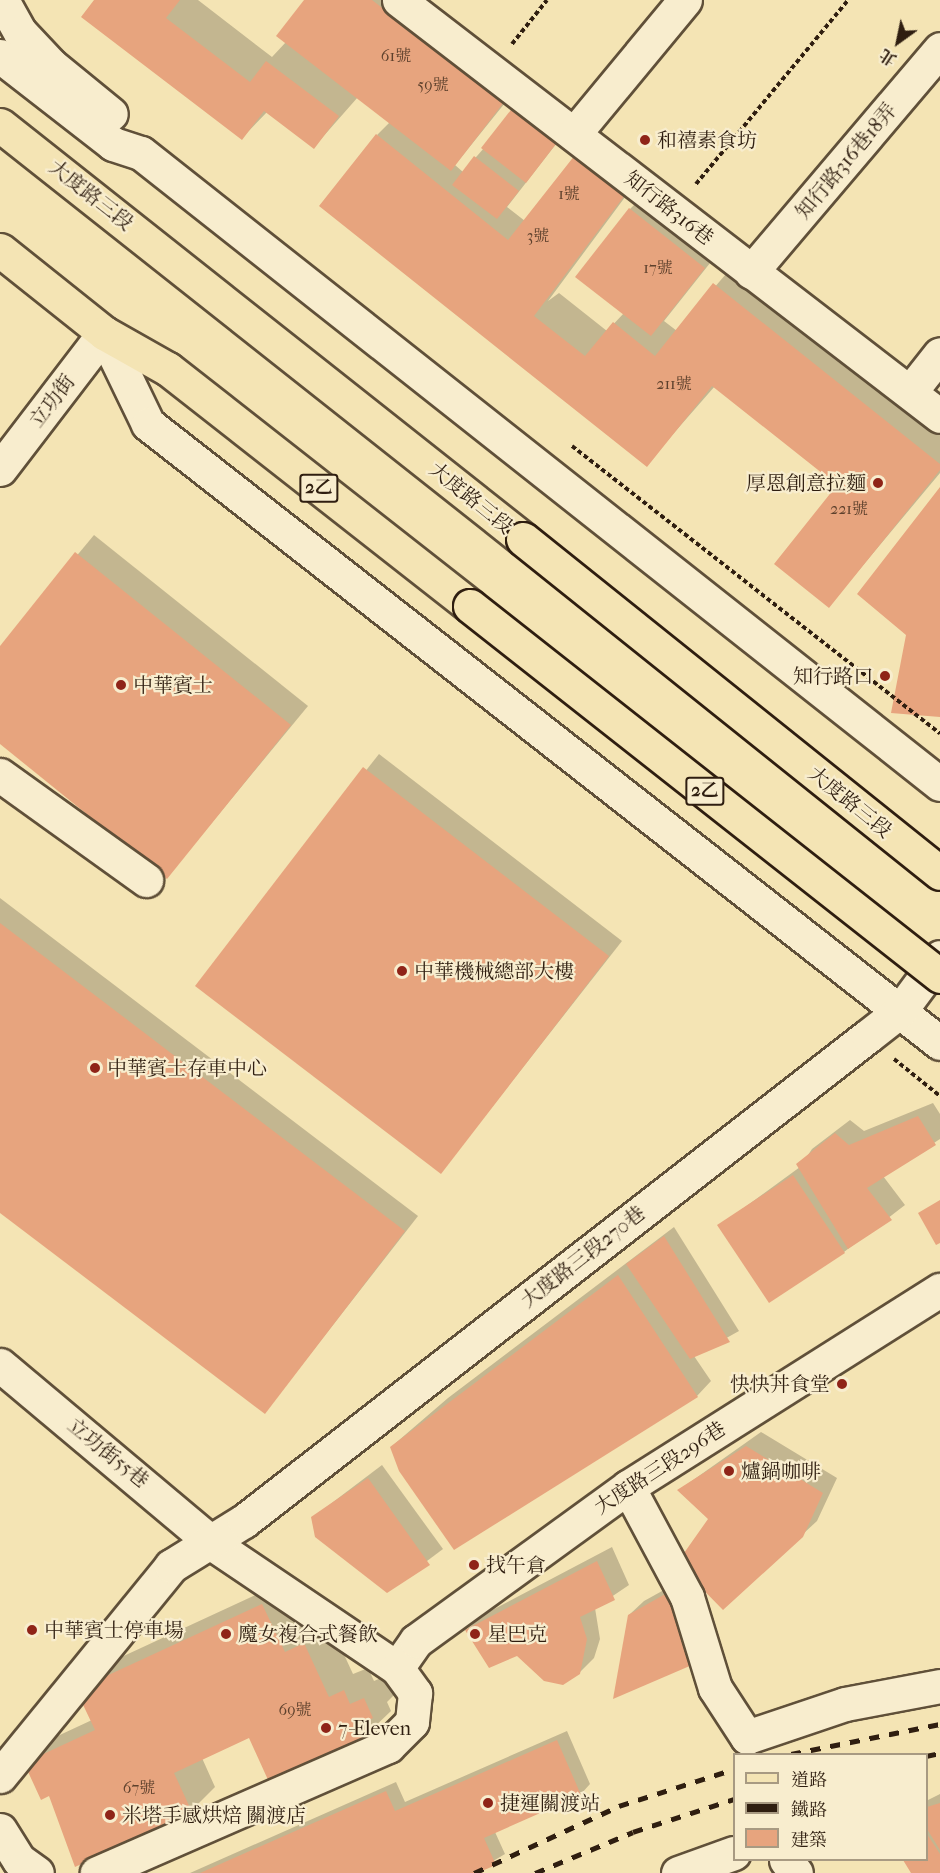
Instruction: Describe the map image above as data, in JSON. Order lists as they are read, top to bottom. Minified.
{"streets":{"main road":["大度路三段","2乙"],"street":["知行路316巷18弄","知行路316巷","立功街","大度路三段270巷","立功街55巷","大度路三段296巷"]},"crossings":[["知行路316巷18弄","知行路316巷"],["立功街","2乙"],["大度路三段270巷","立功街55巷"],["立功街55巷","大度路三段296巷"]],"places":["和禧素食坊","厚恩創意拉麵","知行路口","中華賓士","中華機械總部大樓","中華賓士存車中心","快快丼食堂","爐鍋咖啡","找午倉","中華賓士停車場","魔女複合式餐飲","星巴克","7-Eleven","捷運關渡站","米塔手感烘焙 關渡店"],"house_numbers":["61號","59號","1號","3號","17號","211號","221號","69號","67號"],"legend":["道路","鐵路","建築"],"north":"bottom left"}
